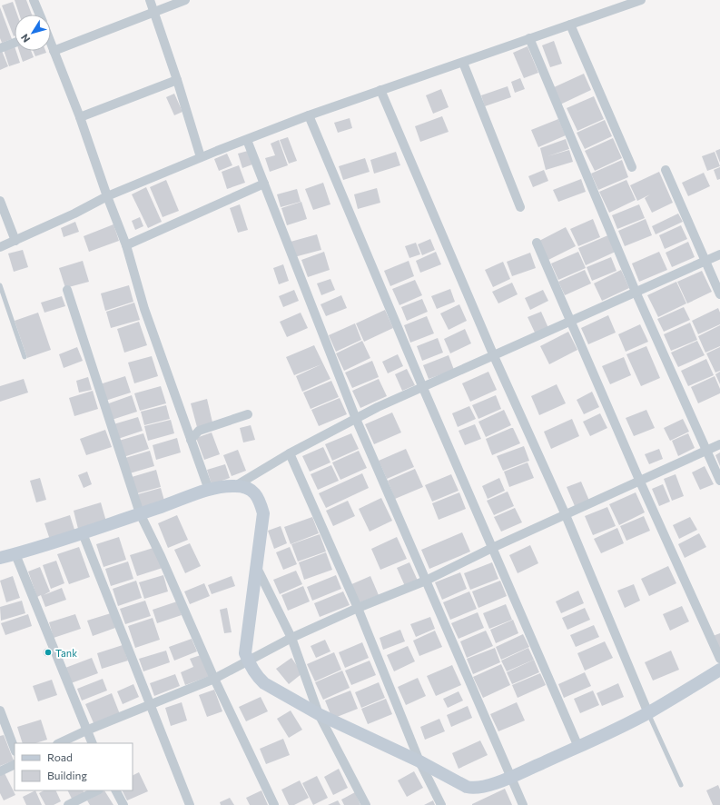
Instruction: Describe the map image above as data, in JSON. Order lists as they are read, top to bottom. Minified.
{"places":["Tank"],"legend":["Road","Building"],"north":"bottom left"}
